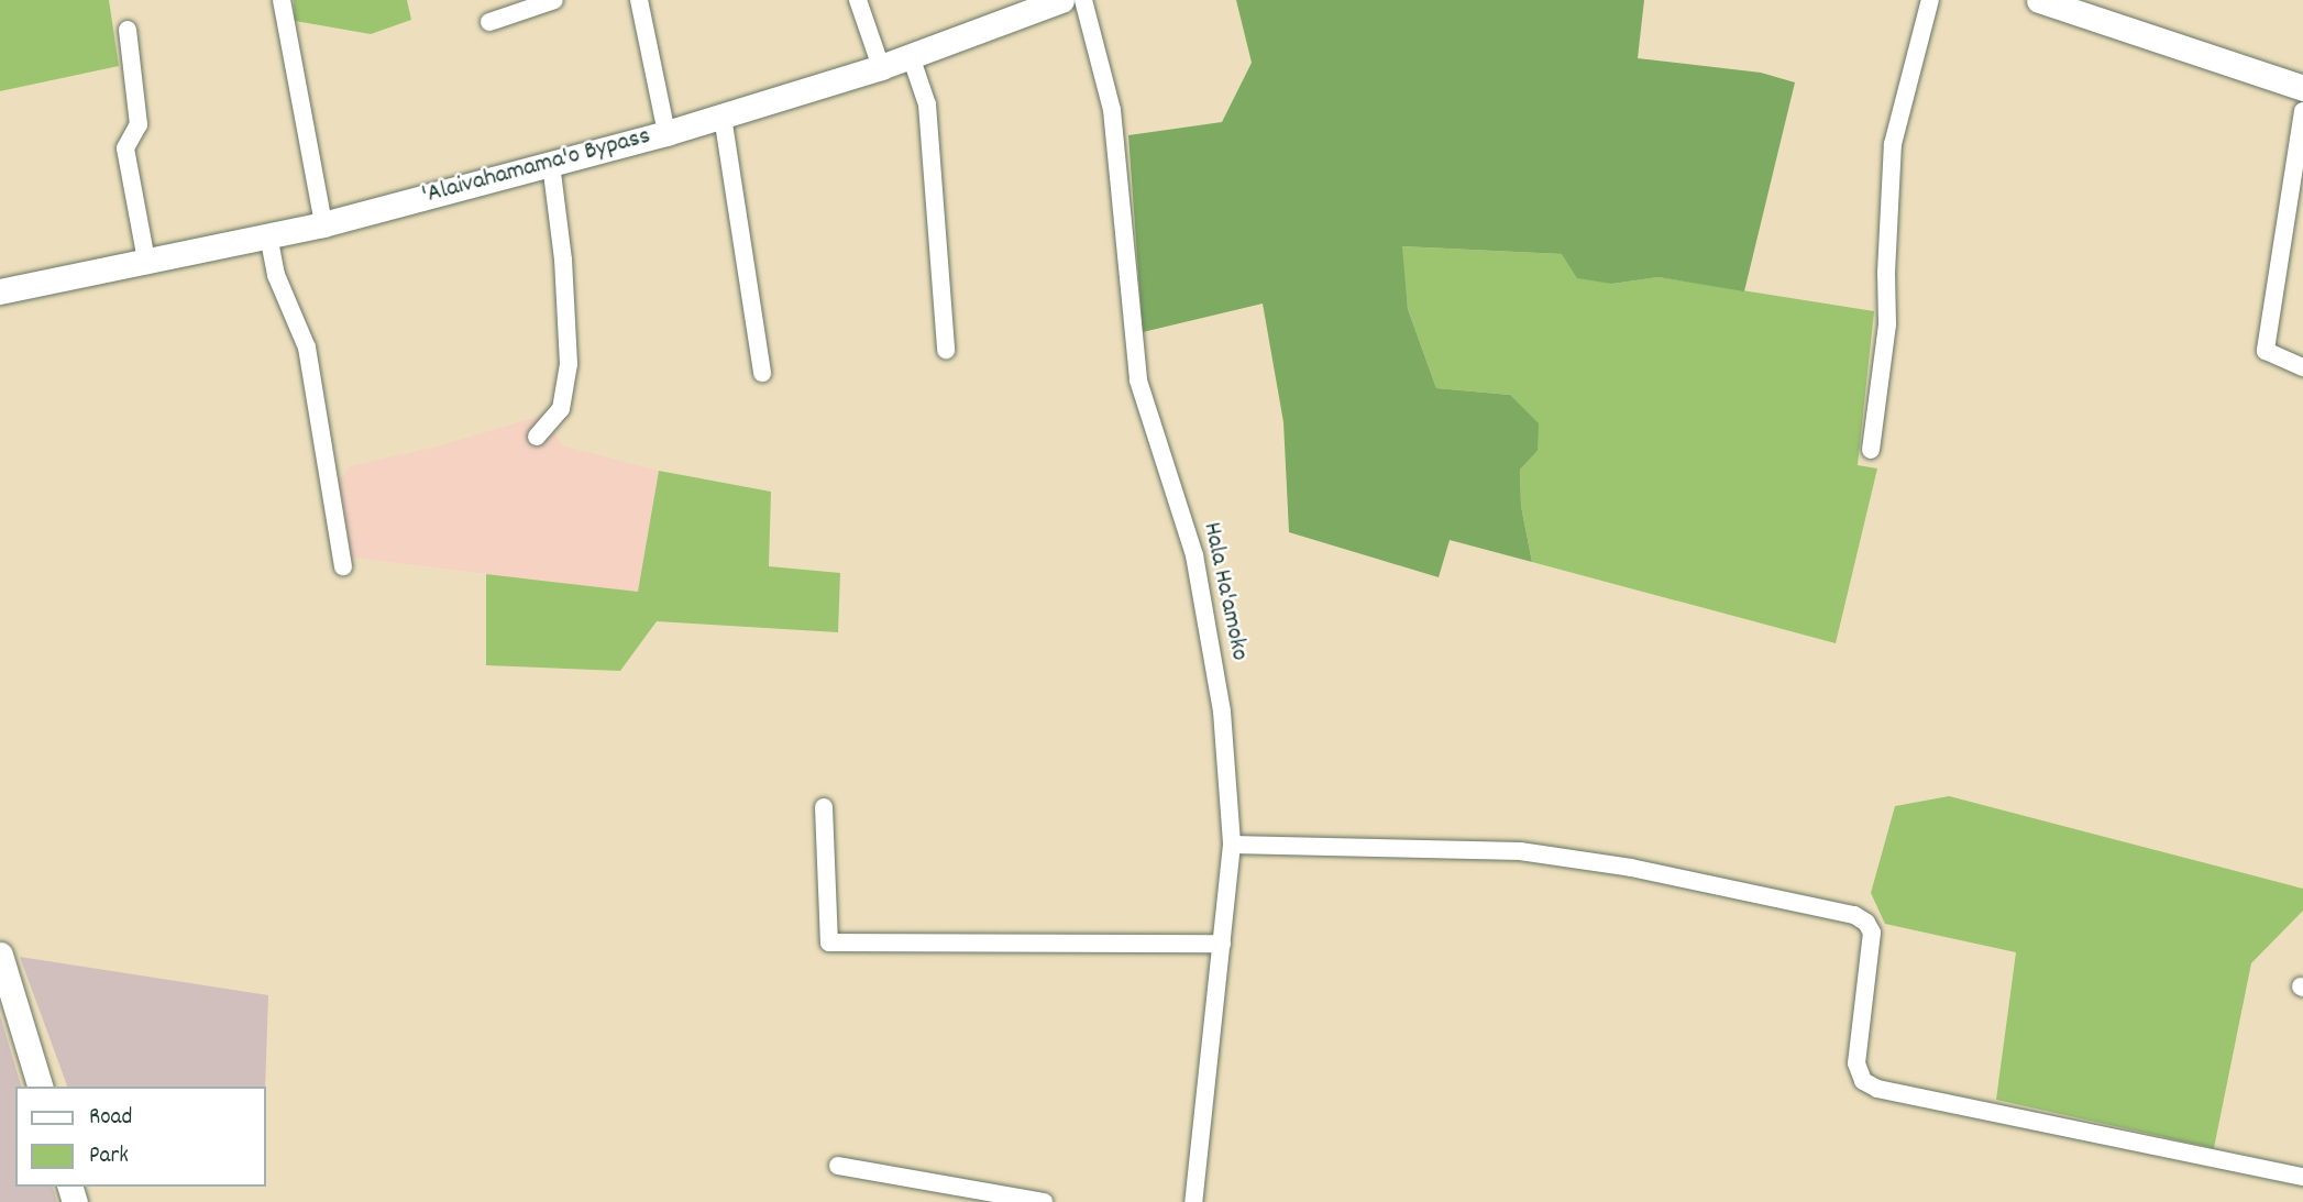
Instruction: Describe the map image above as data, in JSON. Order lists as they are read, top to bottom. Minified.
{"streets":{"main road":["'Alaivahamama'o Bypass"],"street":["Hala Ha'amoko"]},"legend":["Road","Park"]}
